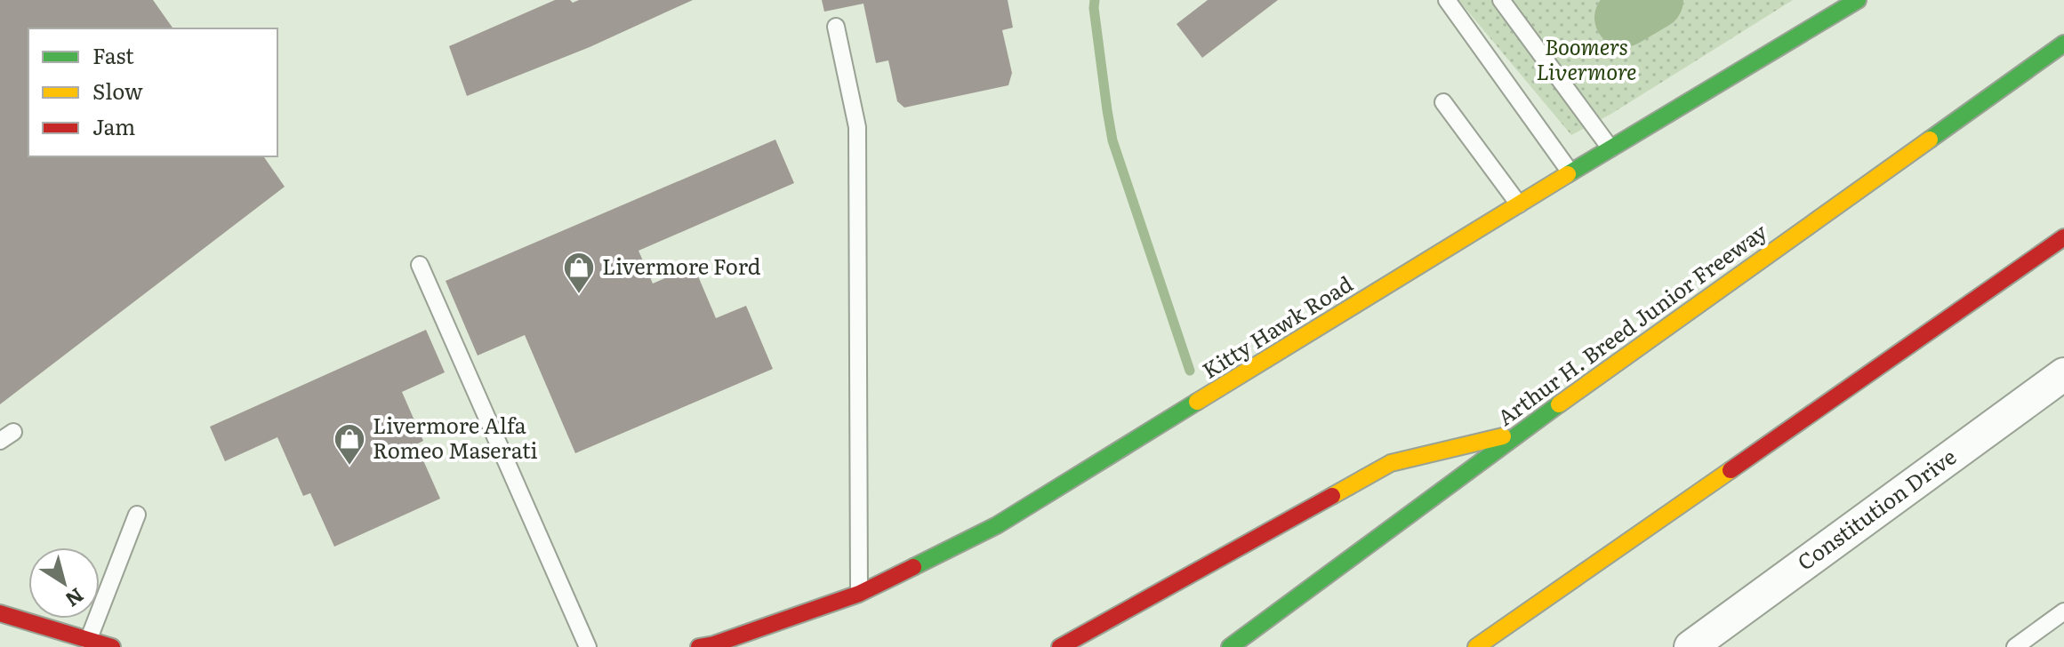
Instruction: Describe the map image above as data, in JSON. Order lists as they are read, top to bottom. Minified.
{"streets":{"main road":["Arthur H. Breed Junior Freeway","Kitty Hawk Road"],"street":["Constitution Drive"]},"parks":["Boomers Livermore"],"places":{"shop":["Livermore Ford","Livermore Alfa Romeo Maserati"]},"legend":["Fast","Slow","Jam"],"north":"bottom right"}
